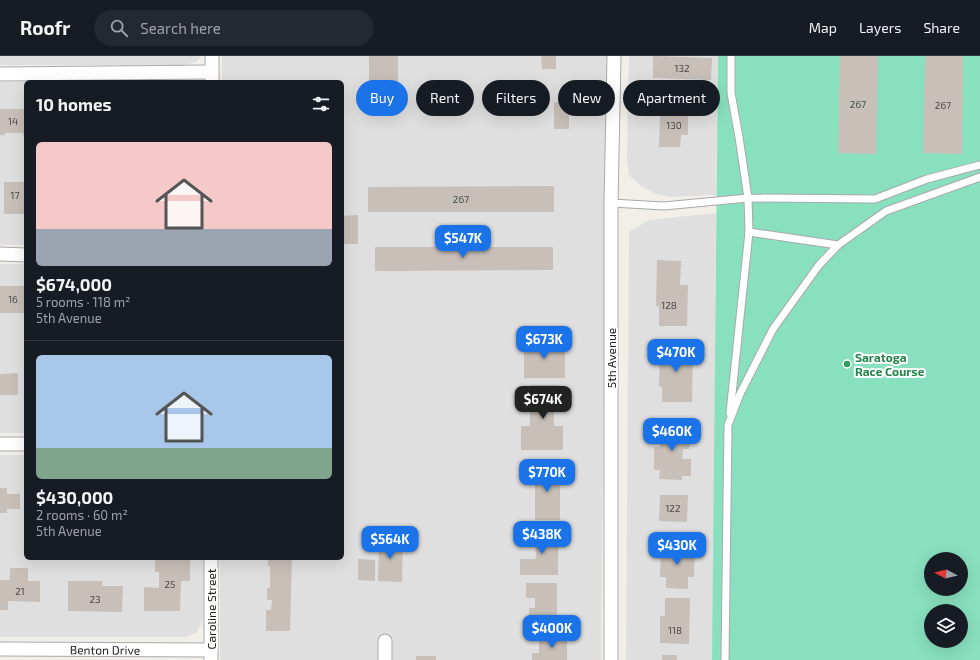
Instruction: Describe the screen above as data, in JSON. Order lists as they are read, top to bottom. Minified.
{"streets":{"street":["5th Avenue","Caroline Street","Benton Drive"]},"crossings":[["Caroline Street","Benton Drive"]],"places":["Saratoga Race Course"],"house_numbers":["132","267","267","14","130","17","267","16","128","122","25","21","23","118"],"north":"left","page":{"header":"Roofr","search":"Search here","nav":["Map","Layers","Share"],"chip":["Buy","Rent","Filters","New","Apartment"],"heading":"10 homes","list":[{"name":"$674,000","note":"5 rooms · 118 m² · 5th Avenue"},{"name":"$430,000","note":"2 rooms · 60 m² · 5th Avenue"}],"price":["$547K","$673K","$470K","$674K","$460K","$770K","$438K","$564K","$430K","$400K"]}}
